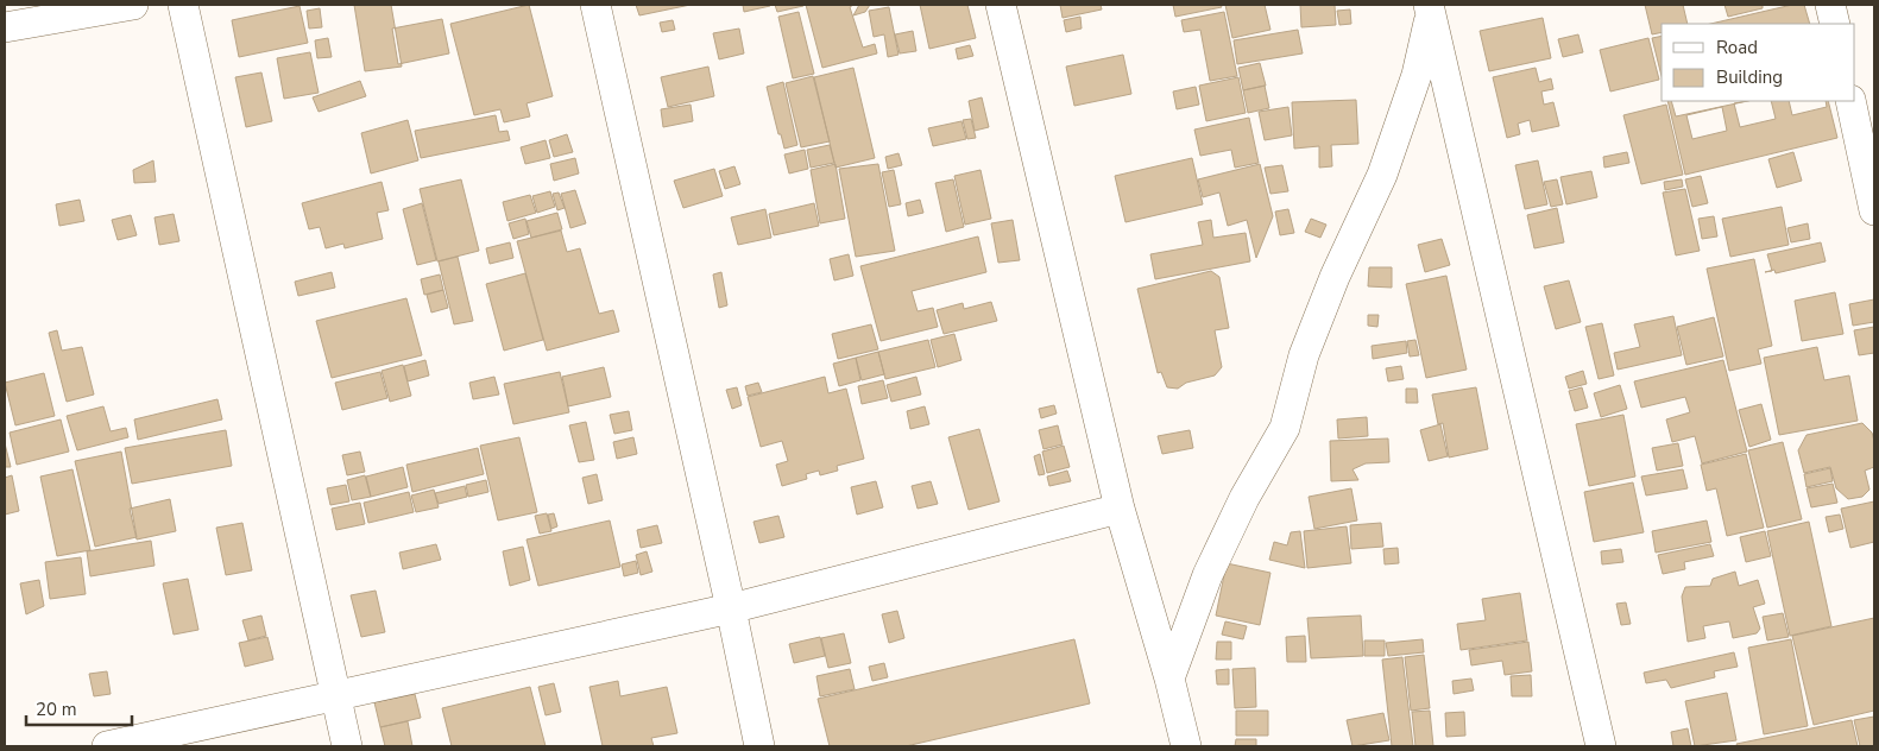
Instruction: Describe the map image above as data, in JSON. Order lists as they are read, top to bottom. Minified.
{"legend":["Road","Building"],"scale_bar":"20 m"}
